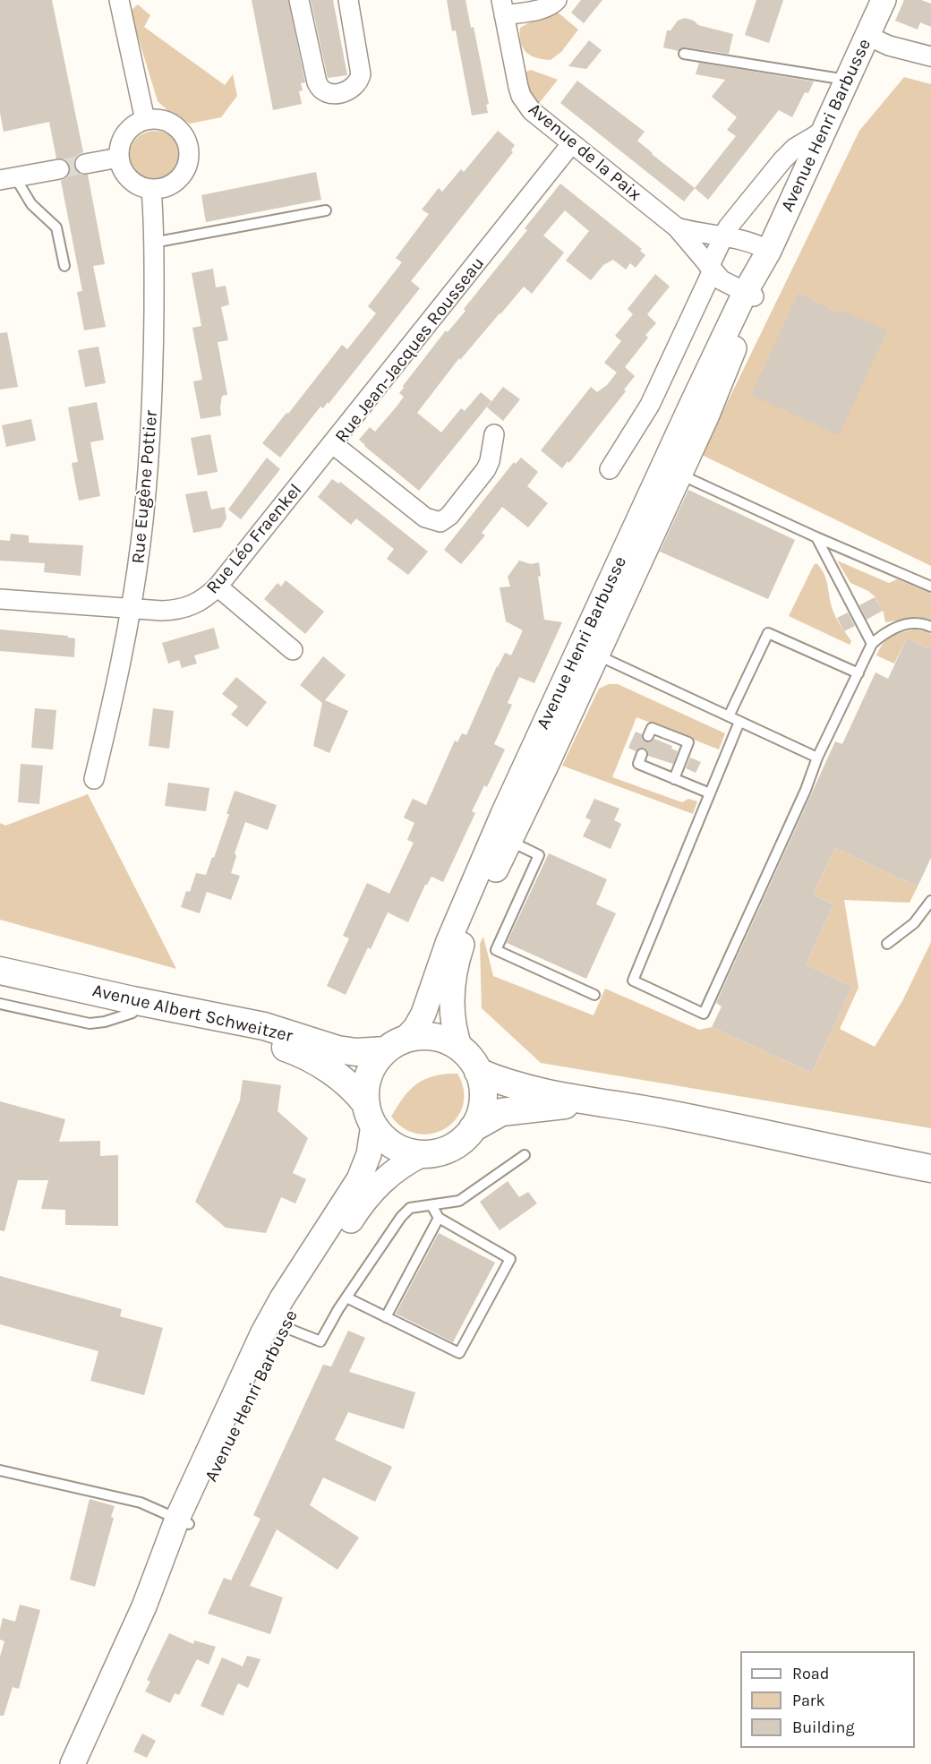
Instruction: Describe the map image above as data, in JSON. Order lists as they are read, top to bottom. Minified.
{"streets":{"main road":["Avenue Albert Schweitzer"],"street":["Avenue Henri Barbusse","Avenue de la Paix","Rue Jean-Jacques Rousseau","Rue Eugène Pottier","Rue Léo Fraenkel"]},"crossings":[["Avenue Henri Barbusse","Avenue de la Paix"],["Avenue Henri Barbusse","Avenue Albert Schweitzer"],["Avenue de la Paix","Rue Jean-Jacques Rousseau"],["Rue Jean-Jacques Rousseau","Rue Léo Fraenkel"],["Rue Eugène Pottier","Rue Léo Fraenkel"]],"legend":["Road","Park","Building"]}
